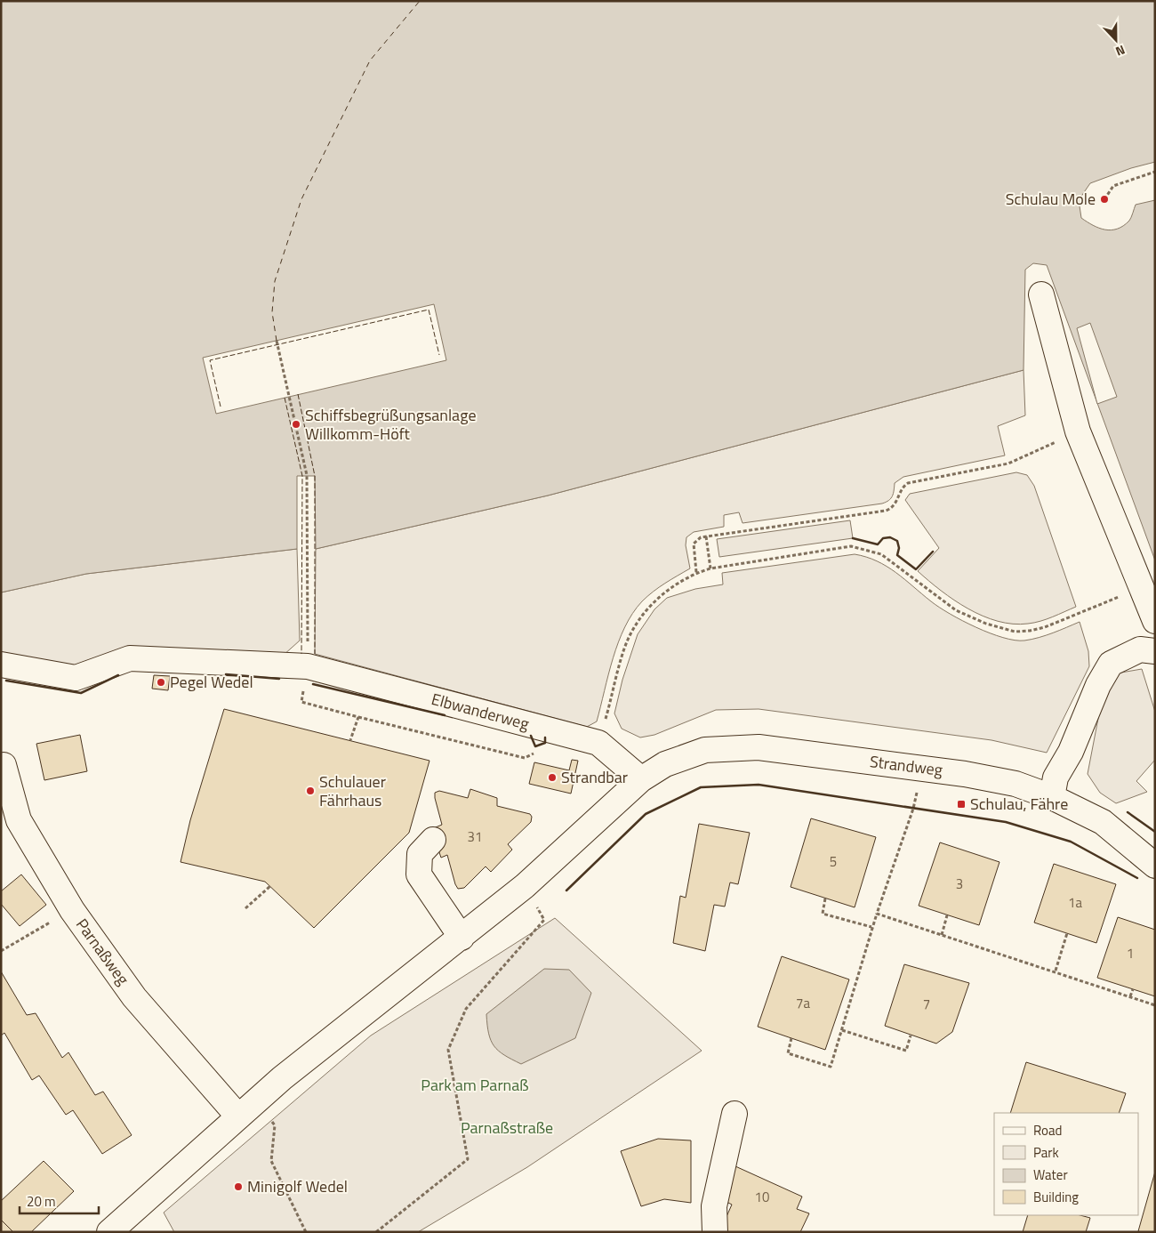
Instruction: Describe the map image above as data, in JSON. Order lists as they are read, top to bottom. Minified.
{"streets":{"street":["Elbwanderweg","Strandweg","Parnaßweg"]},"crossings":[["Elbwanderweg","Strandweg"]],"parks":["Park am Parnaß","Parnaßstraße"],"places":{"other":["Schulau Mole","Schiffsbegrüßungsanlage Willkomm-Höft","Pegel Wedel","Strandbar","Schulauer Fährhaus","Minigolf Wedel"],"transit":["Schulau, Fähre"]},"house_numbers":["31","5","3","1a","1","7a","7","10"],"legend":["Road","Park","Water","Building"],"scale_bar":"20 m","north":"bottom"}
